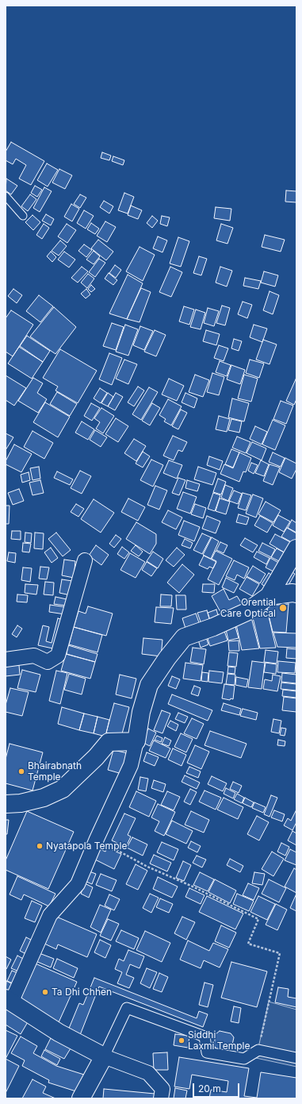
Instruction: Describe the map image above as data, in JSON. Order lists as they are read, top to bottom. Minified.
{"places":["Orential Care Optical","Bhairabnath Temple","Nyatapola Temple","Ta Dhi Chhen","Siddhi Laxmi Temple"],"scale_bar":"20 m"}
